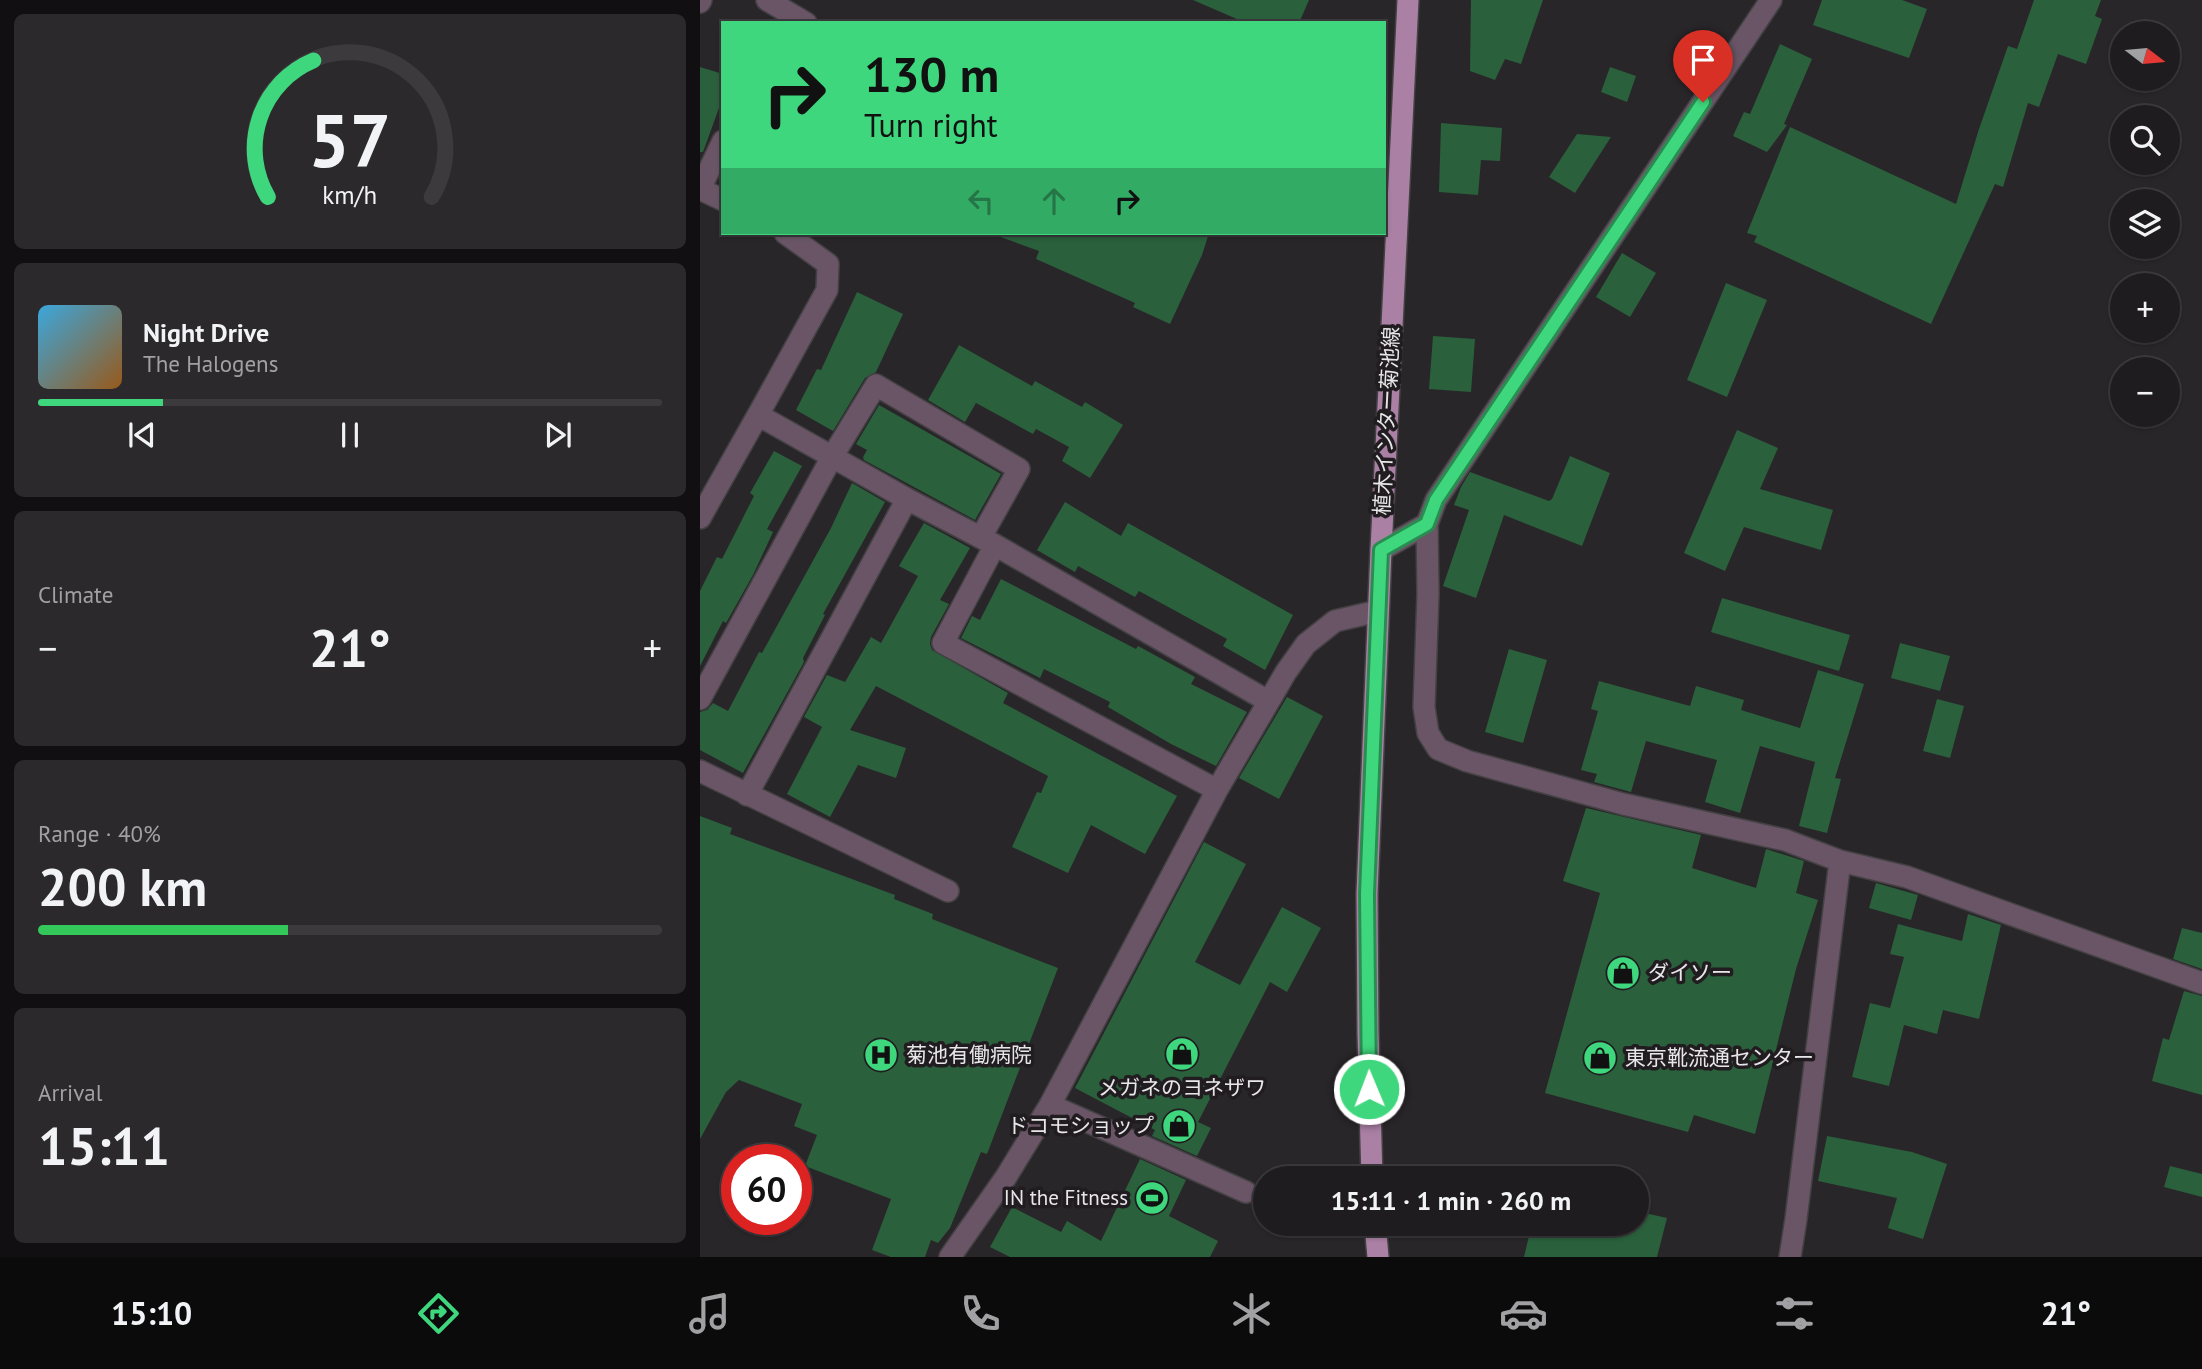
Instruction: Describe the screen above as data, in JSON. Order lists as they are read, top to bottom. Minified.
{"streets":{"main road":["植木インター菊池線"]},"places":{"shop":["ダイソー","メガネのヨネザワ","東京靴流通センター","ドコモショップ"],"hospital":["菊池有働病院"],"sports":["IN the Fitness"]},"north":"right","page":{"map_buttons":["+","−"],"turn":["130 m","Turn right"],"song":["Night Drive","The Halogens"],"tile":["Climate",["Range · 40%","200 km"],["Arrival","15:11"]],"heat":["−","21°","+"],"limit":"60","trip":"15:11 · 1 min · 260 m","tabs":["15:10","21°"],"gauge":["57","km/h"]}}
